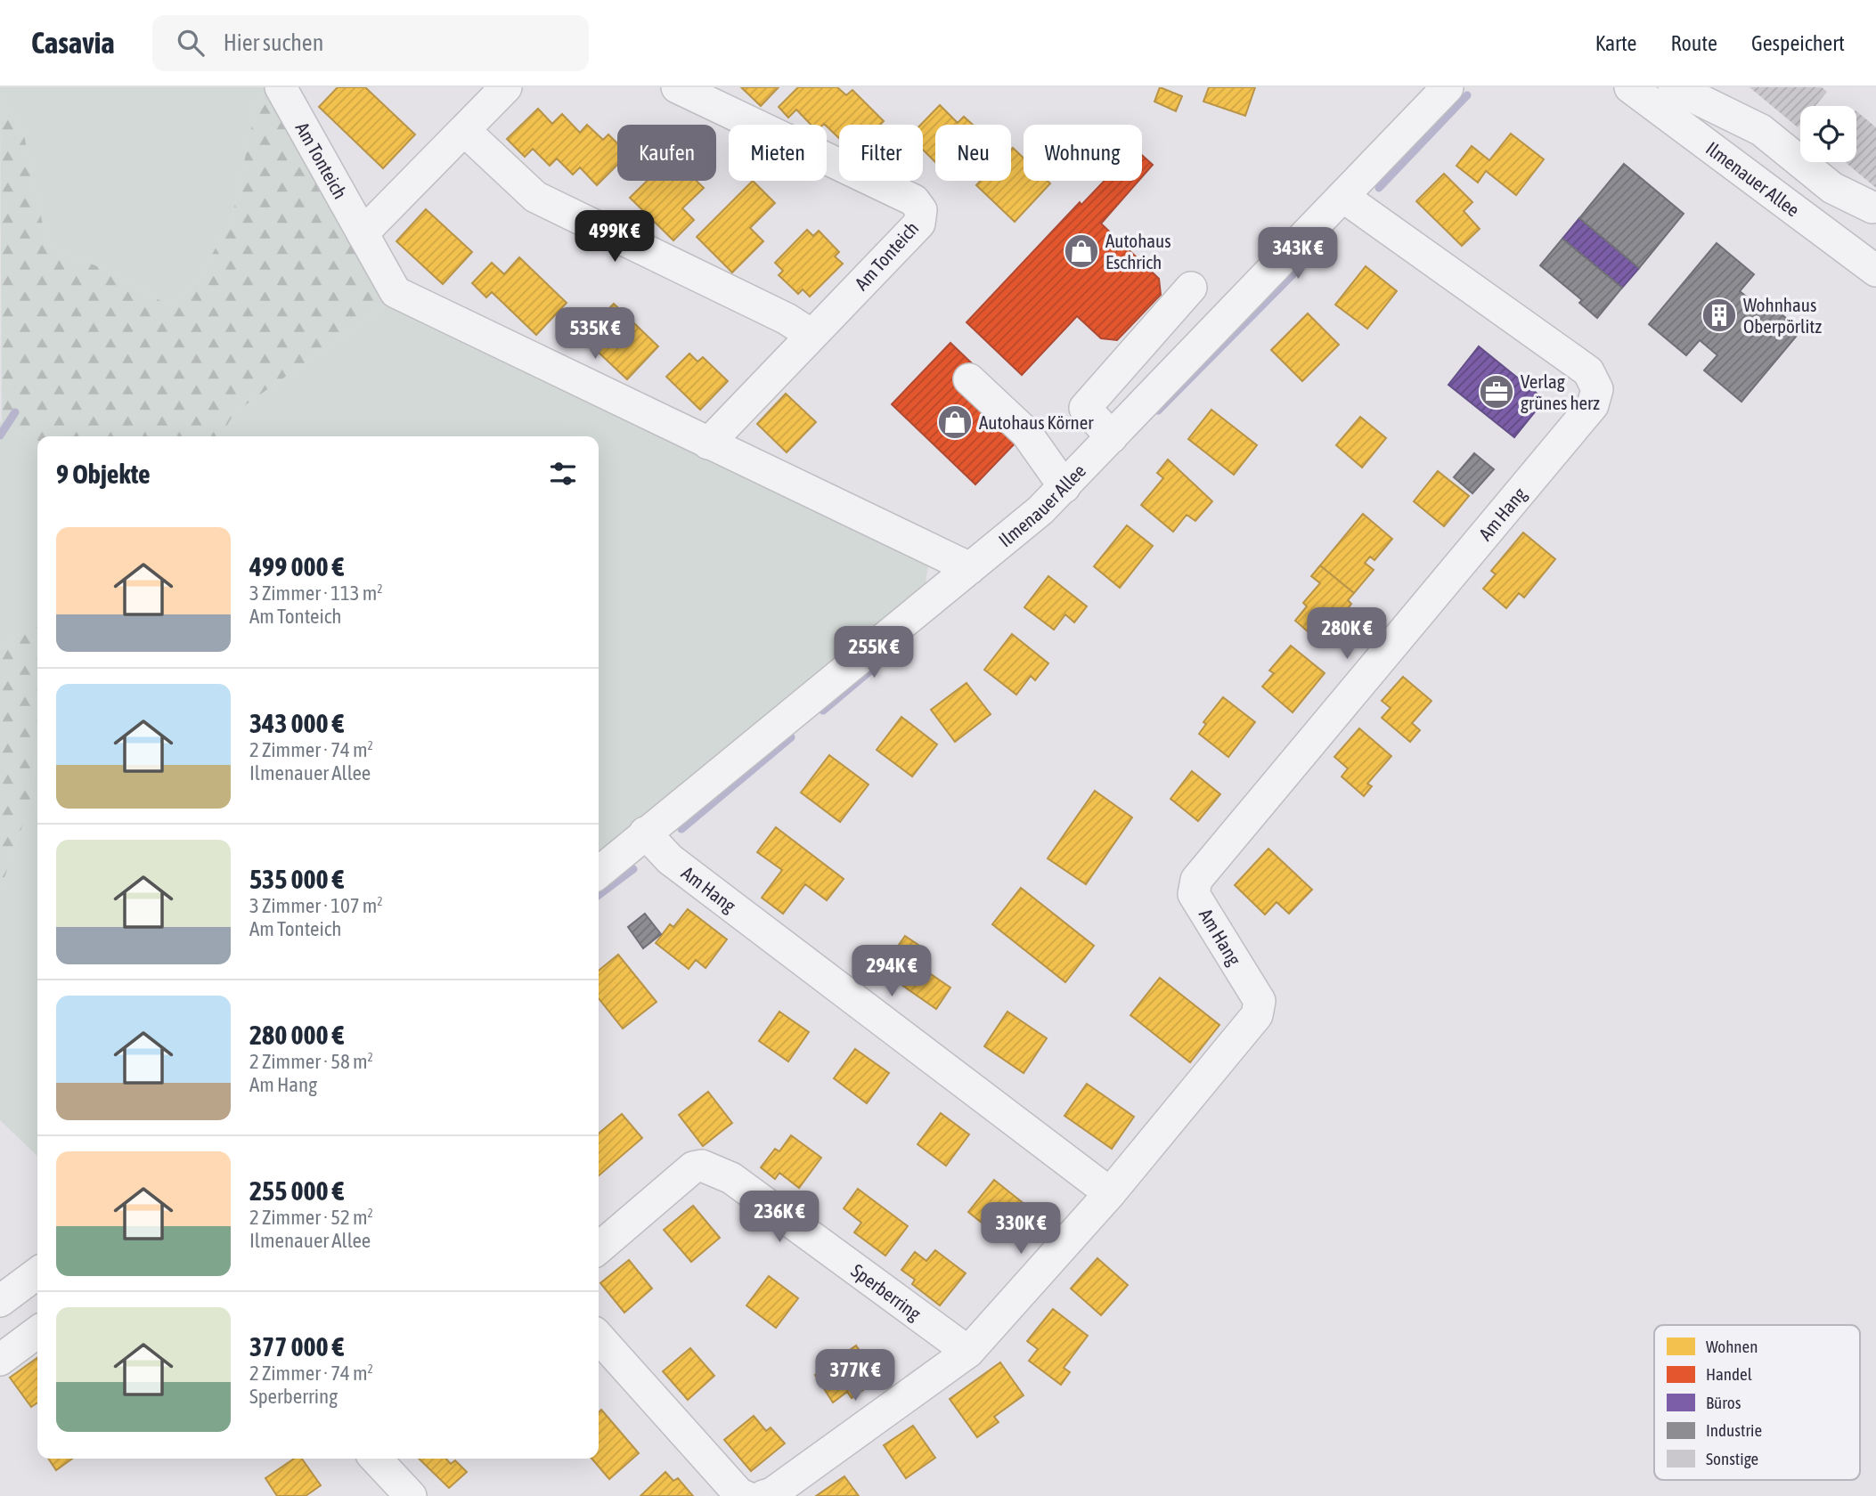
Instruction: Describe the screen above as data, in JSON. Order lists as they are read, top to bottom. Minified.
{"streets":{"street":["Am Tonteich","Ilmenauer Allee","Am Hang","Sperberring"]},"crossings":[["Am Tonteich","Ilmenauer Allee"],["Ilmenauer Allee","Am Hang"]],"places":{"shop":["Autohaus Eschrich","Autohaus Körner"],"building":["Wohnhaus Oberpörlitz"],"office":["Verlag grünes herz"]},"legend":["Wohnen","Handel","Büros","Industrie","Sonstige"],"page":{"header":"Casavia","search":"Hier suchen","nav":["Karte","Route","Gespeichert"],"chip":["Kaufen","Mieten","Filter","Neu","Wohnung"],"price":["499K €","343K €","535K €","280K €","255K €","294K €","236K €","330K €","377K €"],"heading":"9 Objekte","list":[{"name":"499 000 €","note":"3 Zimmer · 113 m² · Am Tonteich"},{"name":"343 000 €","note":"2 Zimmer · 74 m² · Ilmenauer Allee"},{"name":"535 000 €","note":"3 Zimmer · 107 m² · Am Tonteich"},{"name":"280 000 €","note":"2 Zimmer · 58 m² · Am Hang"},{"name":"255 000 €","note":"2 Zimmer · 52 m² · Ilmenauer Allee"},{"name":"377 000 €","note":"2 Zimmer · 74 m² · Sperberring"}]}}
